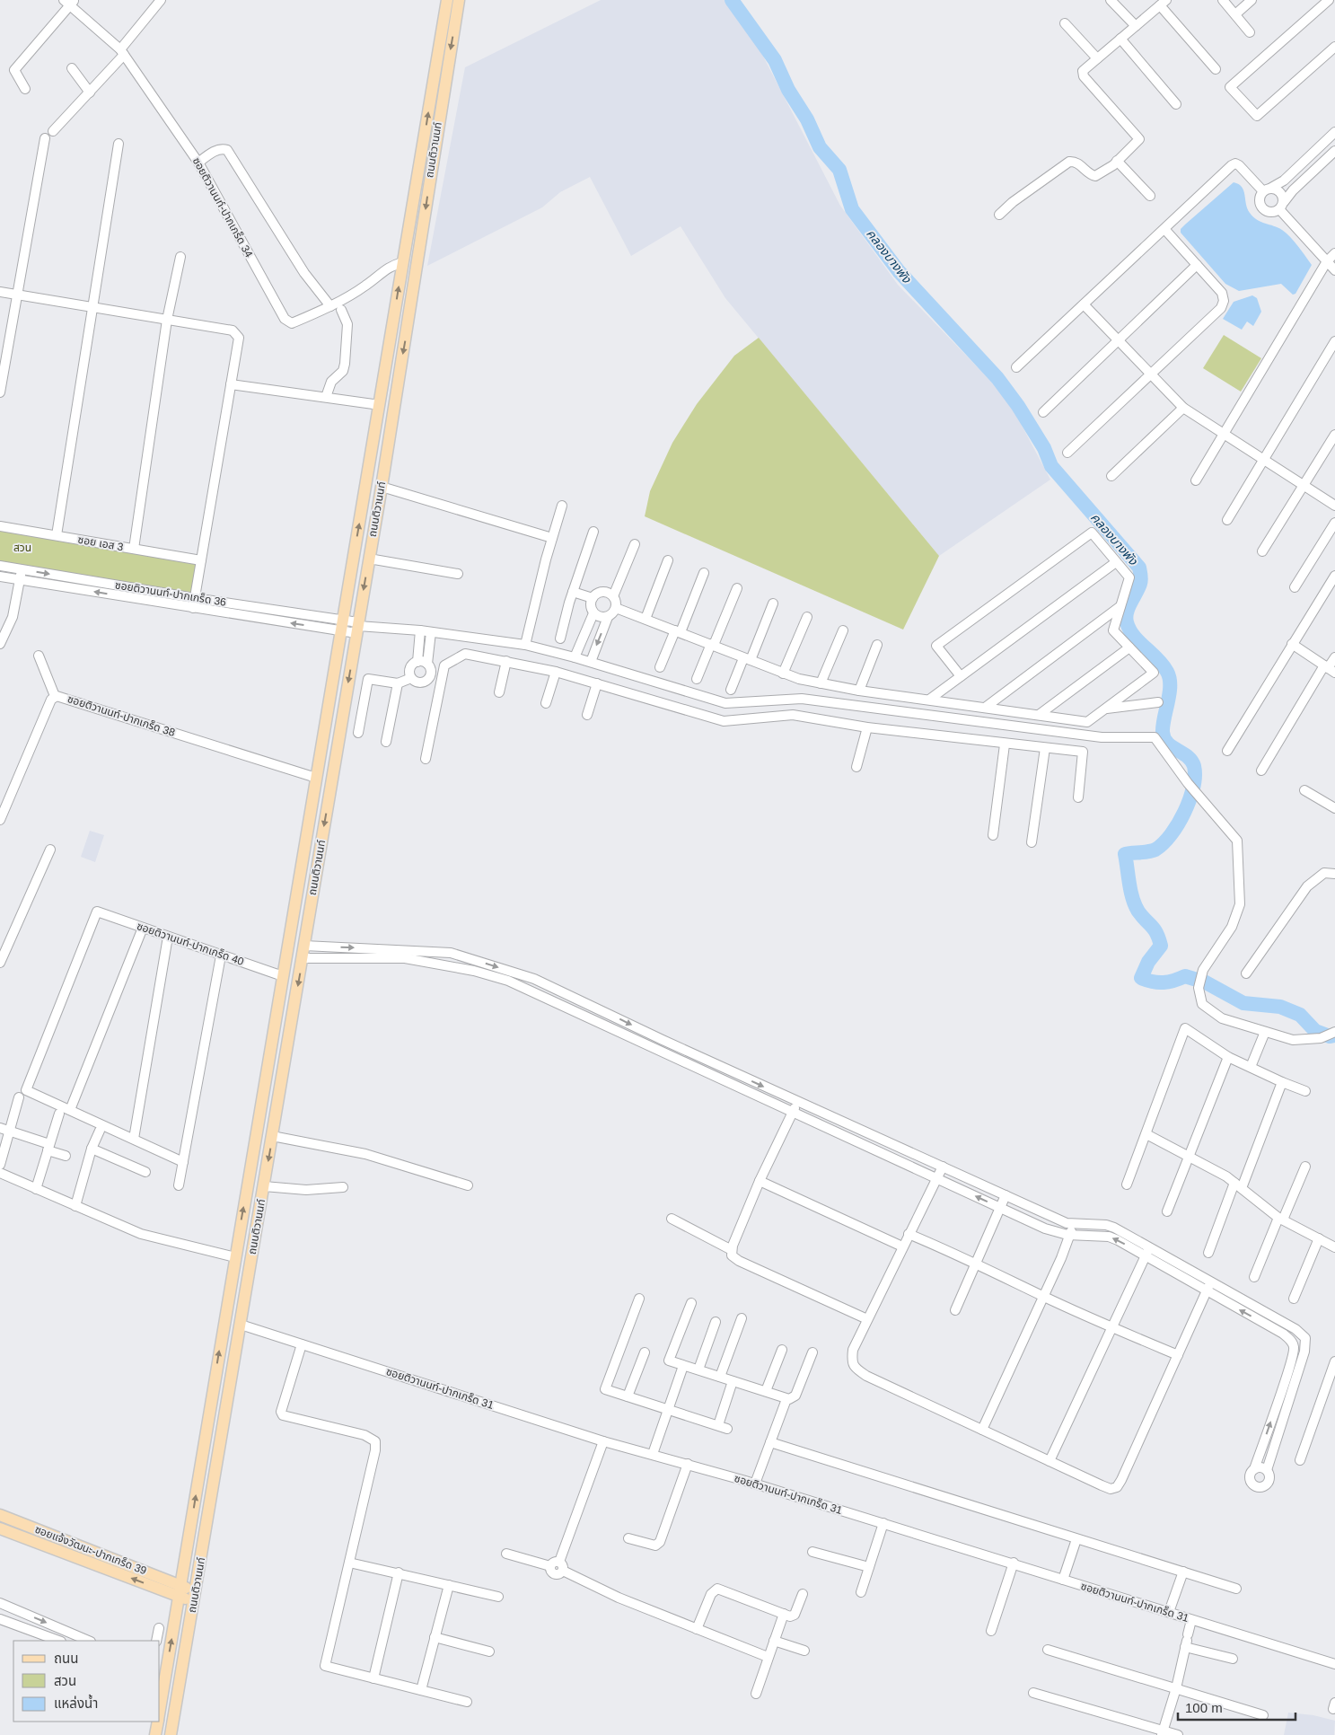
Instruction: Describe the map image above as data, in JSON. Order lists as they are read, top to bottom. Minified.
{"streets":{"main road":["ถนนติวานนท์","ซอยแจ้งวัฒนะ-ปากเกร็ด 39"],"street":["ซอยติวานนท์-ปากเกร็ด 34","ซอย เอส 3","ซอยติวานนท์-ปากเกร็ด 36","ซอยติวานนท์-ปากเกร็ด 38","ซอยติวานนท์-ปากเกร็ด 40","ซอยติวานนท์-ปากเกร็ด 31"]},"crossings":[["ถนนติวานนท์","ซอยติวานนท์-ปากเกร็ด 34"],["ถนนติวานนท์","ซอยติวานนท์-ปากเกร็ด 36"],["ถนนติวานนท์","ซอยติวานนท์-ปากเกร็ด 38"],["ถนนติวานนท์","ซอยติวานนท์-ปากเกร็ด 40"],["ถนนติวานนท์","ซอยติวานนท์-ปากเกร็ด 31"],["ถนนติวานนท์","ซอยแจ้งวัฒนะ-ปากเกร็ด 39"]],"water":["คลองบางพัง"],"parks":["สวน"],"legend":["ถนน","สวน","แหล่งน้ำ"],"scale_bar":"100 m"}
